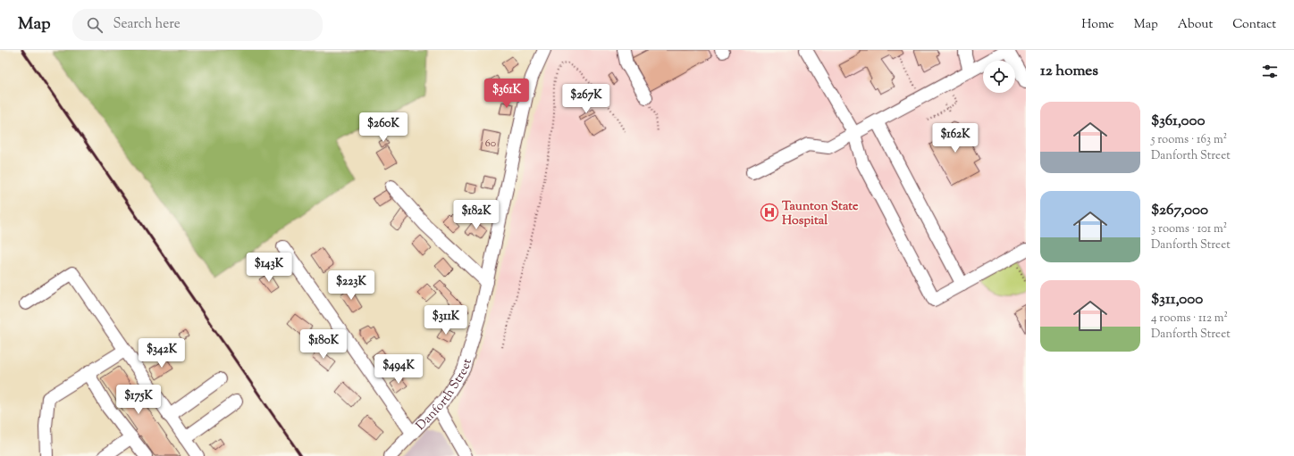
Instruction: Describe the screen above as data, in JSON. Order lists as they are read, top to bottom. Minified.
{"streets":{"street":["Danforth Street"]},"places":{"hospital":["Taunton State Hospital"]},"house_numbers":["60"],"page":{"header":"Map","search":"Search here","nav":["Home","Map","About","Contact"],"heading":"12 homes","price":["$361K","$267K","$260K","$162K","$182K","$143K","$223K","$311K","$180K","$342K","$494K","$175K"],"list":[{"name":"$361,000","note":"5 rooms · 163 m² · Danforth Street"},{"name":"$267,000","note":"3 rooms · 101 m² · Danforth Street"},{"name":"$311,000","note":"4 rooms · 112 m² · Danforth Street"}]}}
